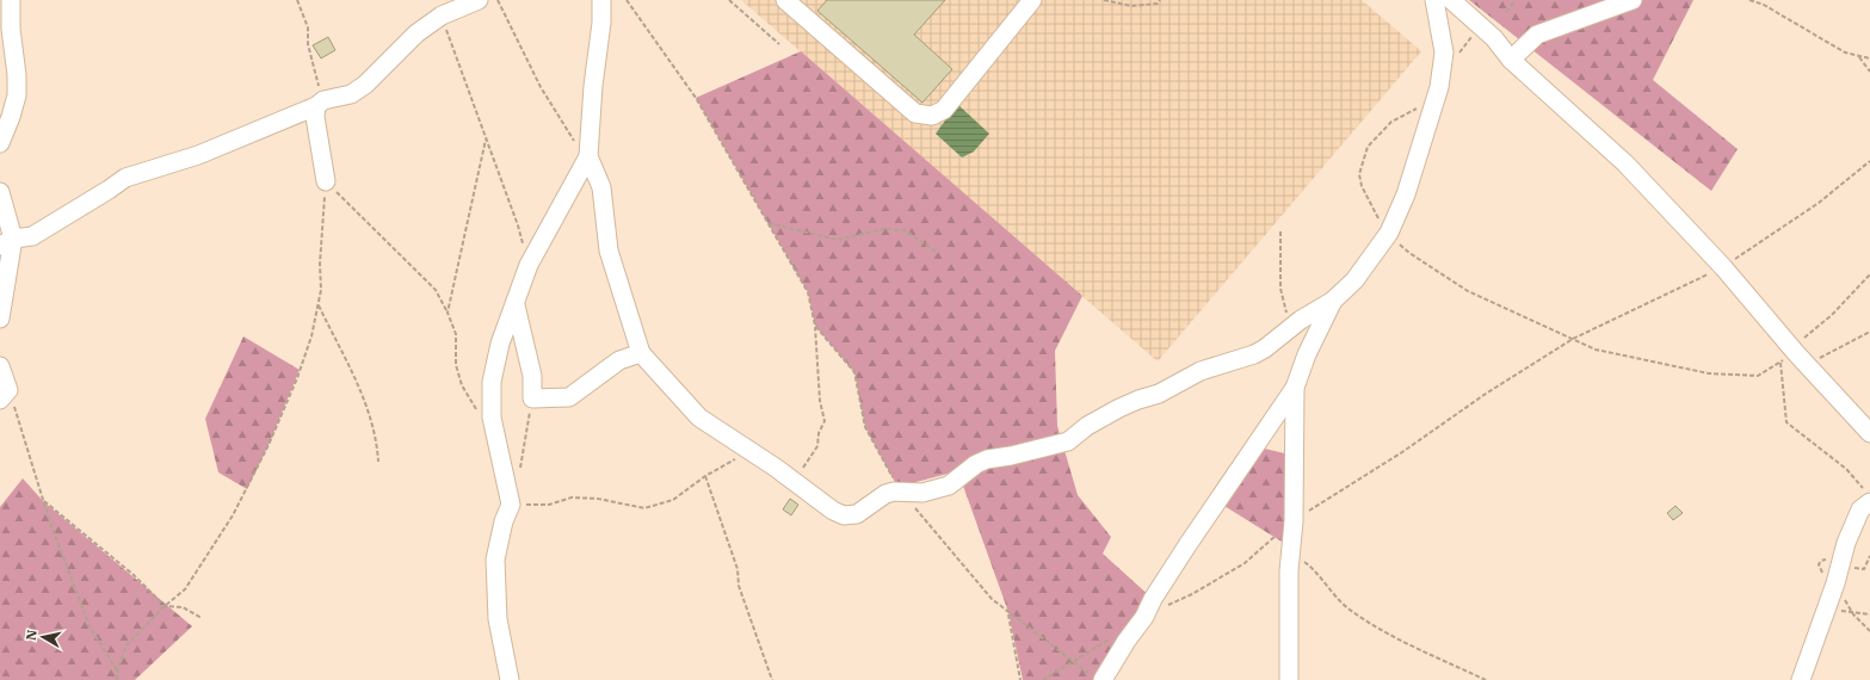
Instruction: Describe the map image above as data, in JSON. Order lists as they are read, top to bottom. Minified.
{"north":"left"}
